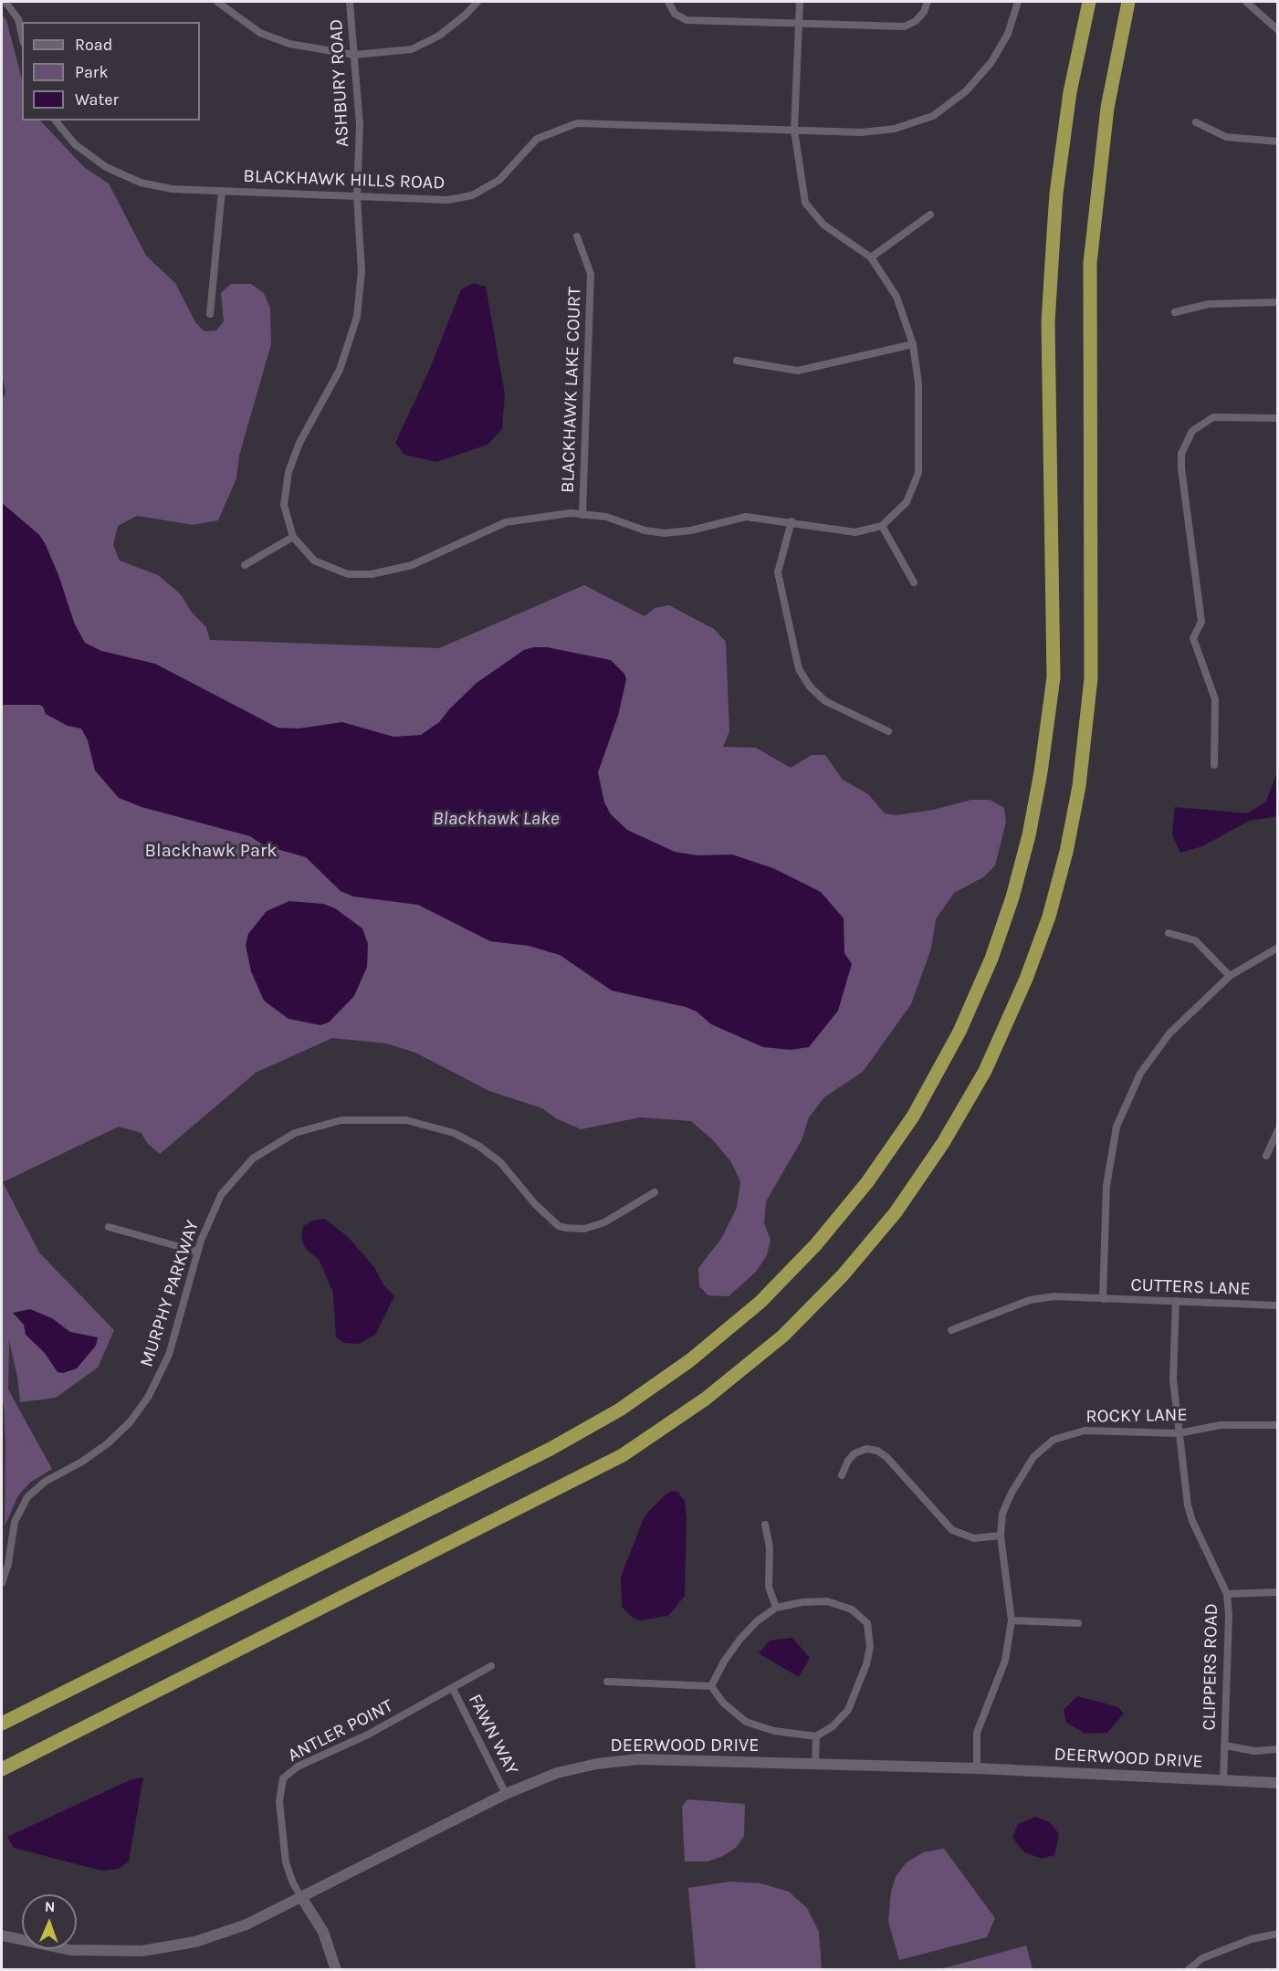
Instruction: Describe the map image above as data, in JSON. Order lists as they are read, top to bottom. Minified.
{"streets":{"street":["ASHBURY ROAD","BLACKHAWK HILLS ROAD","BLACKHAWK LAKE COURT","CUTTERS LANE","MURPHY PARKWAY","ROCKY LANE","CLIPPERS ROAD","ANTLER POINT","FAWN WAY","DEERWOOD DRIVE"]},"crossings":[["ASHBURY ROAD","BLACKHAWK HILLS ROAD"],["CUTTERS LANE","CLIPPERS ROAD"],["ROCKY LANE","CLIPPERS ROAD"],["ROCKY LANE","DEERWOOD DRIVE"],["CLIPPERS ROAD","DEERWOOD DRIVE"],["ANTLER POINT","FAWN WAY"],["ANTLER POINT","DEERWOOD DRIVE"],["FAWN WAY","DEERWOOD DRIVE"]],"water":["Blackhawk Lake"],"parks":["Blackhawk Park"],"legend":["Road","Park","Water"],"north":"top"}
